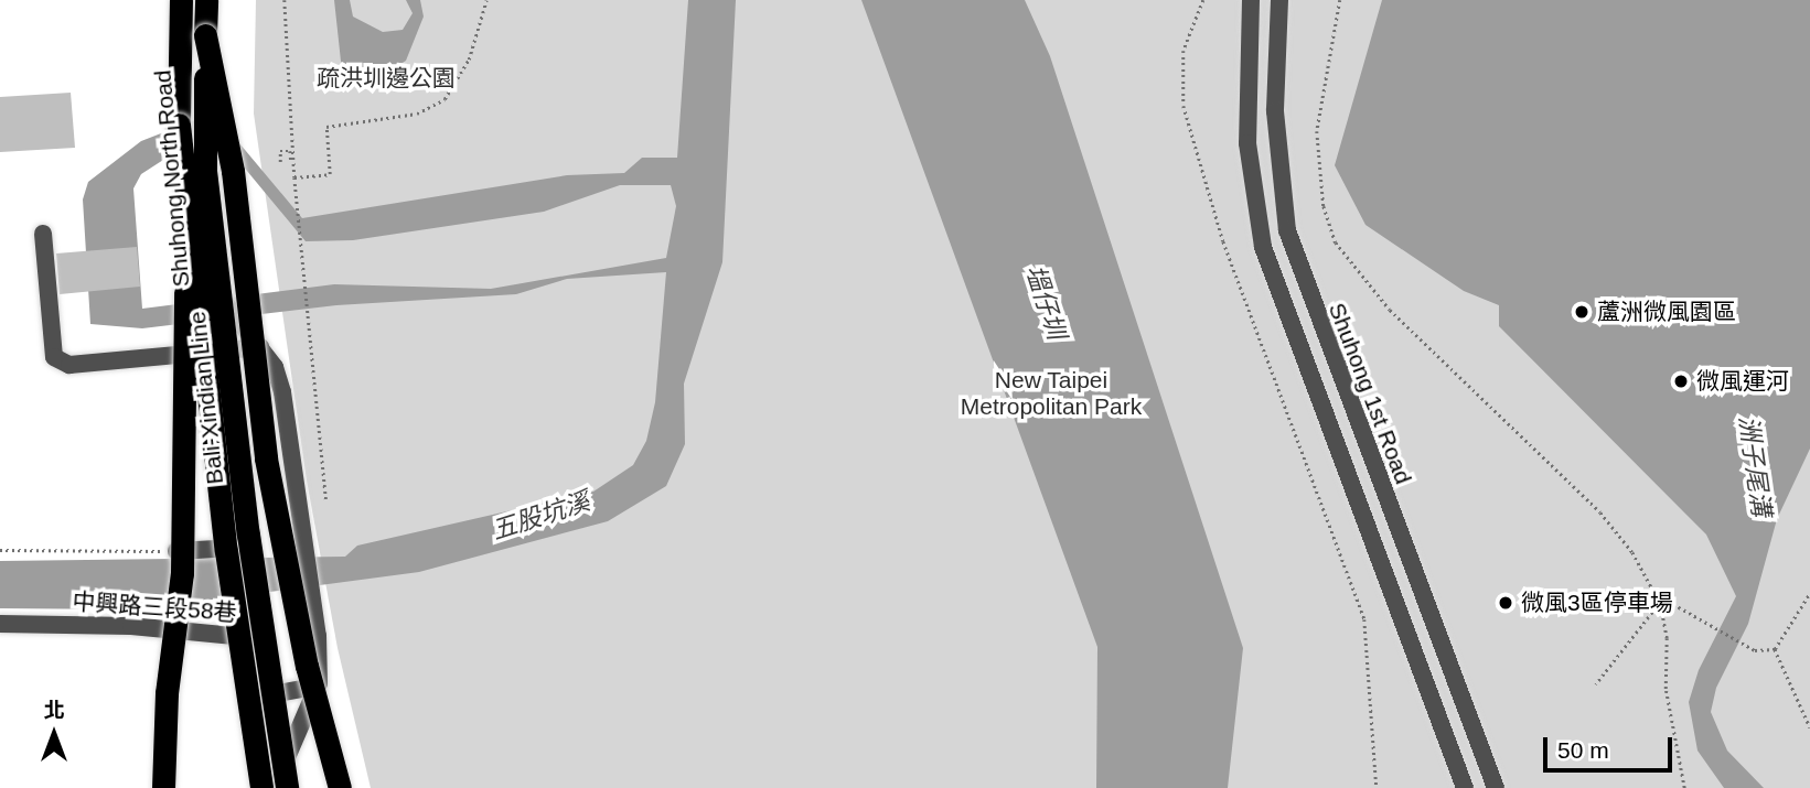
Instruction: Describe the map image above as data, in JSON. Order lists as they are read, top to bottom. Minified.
{"streets":{"highway":["Bali-Xindian Line"],"street":["Shuhong North Road","Shuhong 1st Road","中興路三段58巷"]},"crossings":[["Shuhong North Road","Bali-Xindian Line"]],"water":["塭仔圳","洲子尾溝","五股坑溪"],"parks":["疏洪圳邊公園","New Taipei Metropolitan Park"],"places":["蘆洲微風園區","微風運河","微風3區停車場"],"scale_bar":"50 m","north":"top"}
